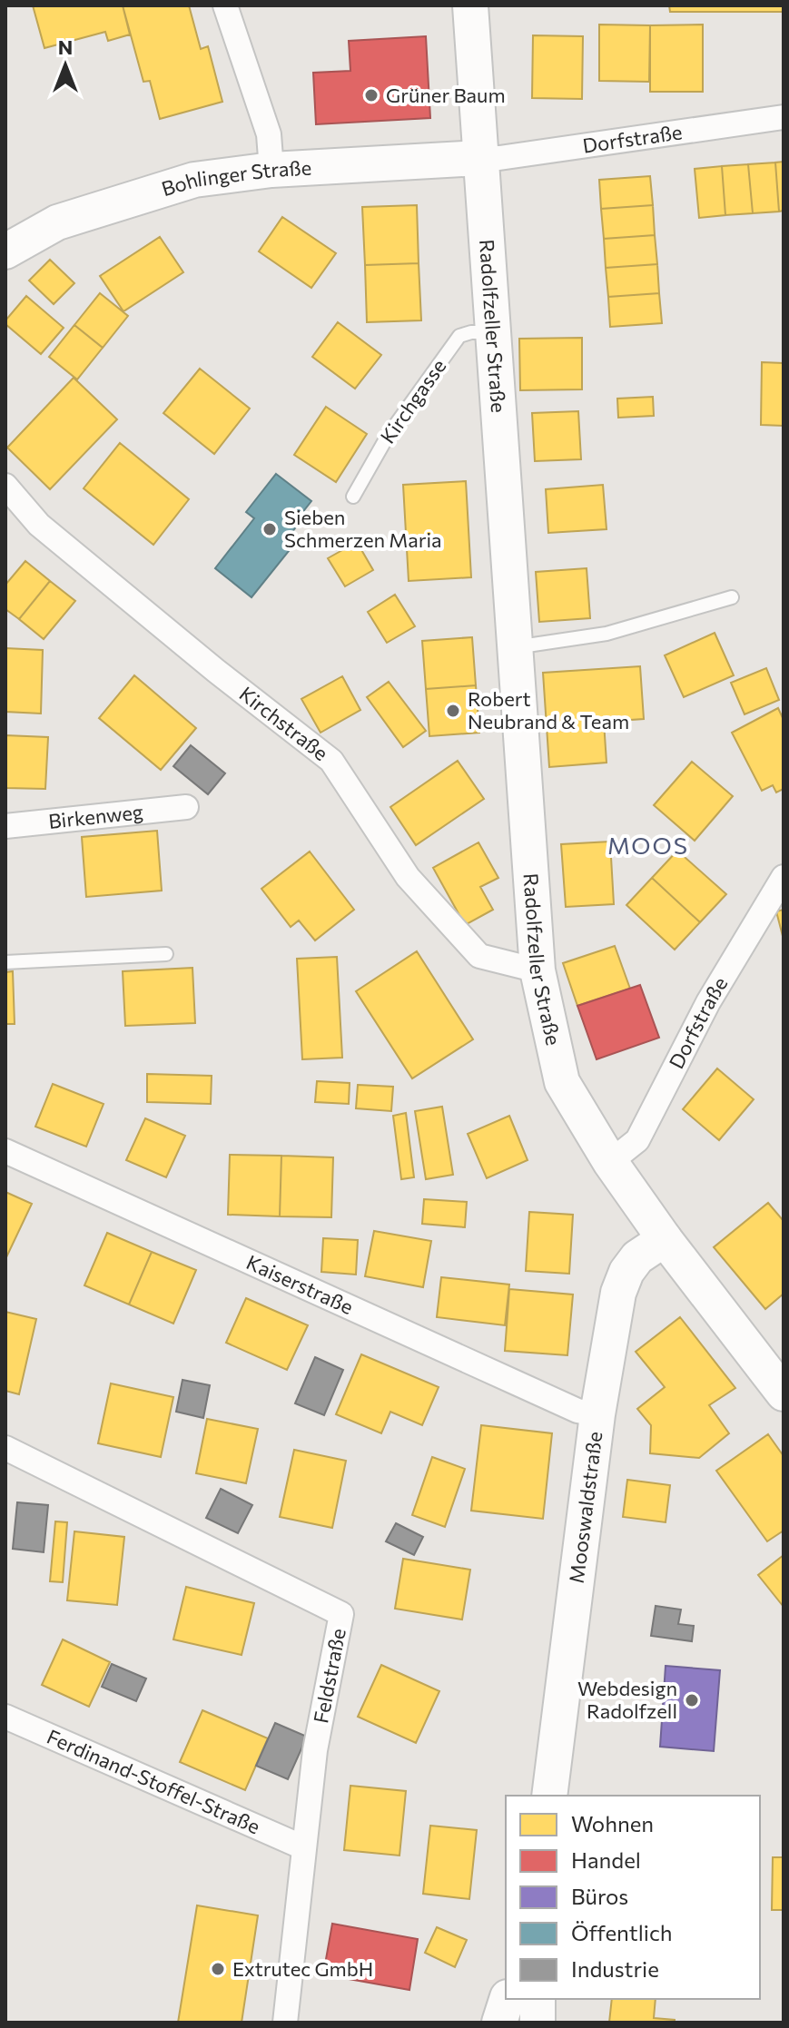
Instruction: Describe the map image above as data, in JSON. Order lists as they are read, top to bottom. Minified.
{"streets":{"main road":["Bohlinger Straße","Radolfzeller Straße","Mooswaldstraße"],"street":["Dorfstraße","Kirchstraße","Birkenweg","Kaiserstraße","Feldstraße","Ferdinand-Stoffel-Straße"],"lane":["Kirchgasse"]},"crossings":[["Dorfstraße","Bohlinger Straße"],["Dorfstraße","Radolfzeller Straße"],["Bohlinger Straße","Radolfzeller Straße"],["Radolfzeller Straße","Kirchgasse"],["Radolfzeller Straße","Kirchstraße"],["Radolfzeller Straße","Mooswaldstraße"],["Kaiserstraße","Mooswaldstraße"],["Feldstraße","Ferdinand-Stoffel-Straße"]],"districts":["MOOS"],"places":["Grüner Baum","Sieben Schmerzen Maria","Robert Neubrand & Team","Webdesign Radolfzell","Extrutec GmbH"],"legend":["Wohnen","Handel","Büros","Öffentlich","Industrie"],"north":"top"}
